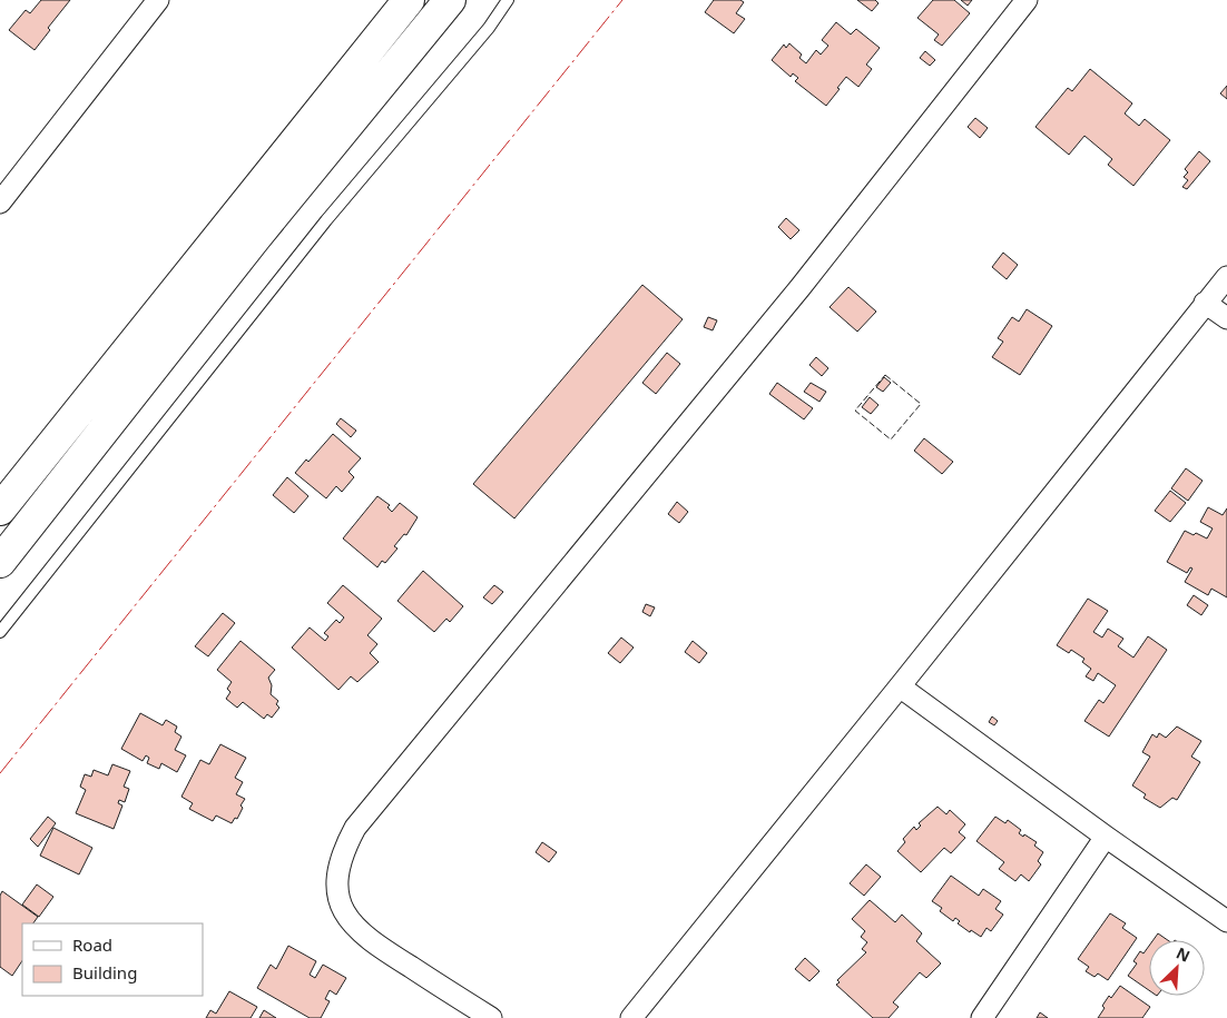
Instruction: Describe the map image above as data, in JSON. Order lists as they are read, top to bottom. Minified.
{"legend":["Road","Building"],"north":"top right"}
